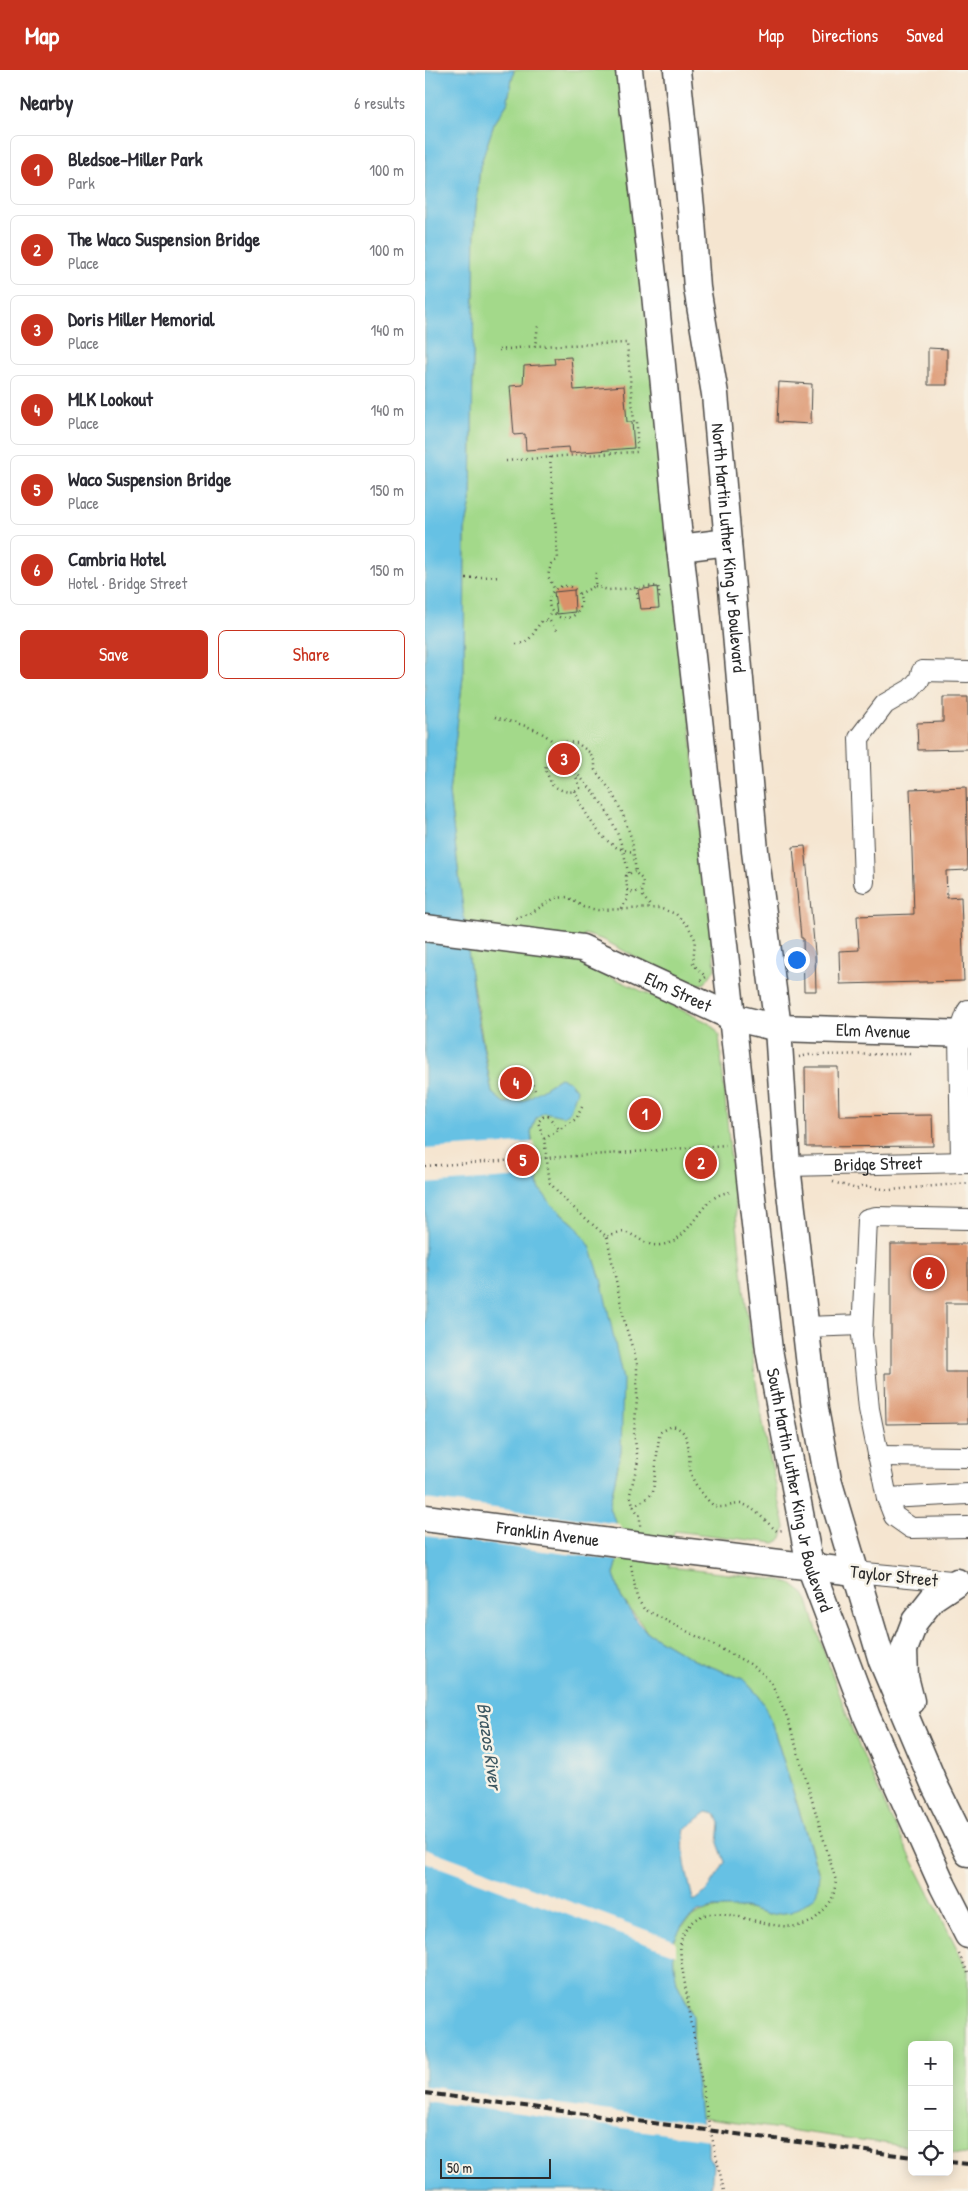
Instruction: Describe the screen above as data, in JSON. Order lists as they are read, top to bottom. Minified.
{"streets":{"main road":["North Martin Luther King Jr Boulevard","Elm Street","Elm Avenue","South Martin Luther King Jr Boulevard","Franklin Avenue","Taylor Street"],"street":["Bridge Street"]},"crossings":[["North Martin Luther King Jr Boulevard","Elm Street"],["North Martin Luther King Jr Boulevard","Elm Avenue"],["North Martin Luther King Jr Boulevard","South Martin Luther King Jr Boulevard"],["Elm Street","Elm Avenue"],["Elm Street","South Martin Luther King Jr Boulevard"],["Elm Avenue","South Martin Luther King Jr Boulevard"],["Bridge Street","South Martin Luther King Jr Boulevard"],["South Martin Luther King Jr Boulevard","Taylor Street"],["Franklin Avenue","Taylor Street"]],"water":["Brazos River"],"scale_bar":"50 m","page":{"header":"Map","nav":["Map","Directions","Saved"],"heading":["Nearby","6 results"],"list":[{"mark":"1","name":"Bledsoe-Miller Park","note":"Park","value":"100 m"},{"mark":"2","name":"The Waco Suspension Bridge","note":"Place","value":"100 m"},{"mark":"3","name":"Doris Miller Memorial","note":"Place","value":"140 m"},{"mark":"4","name":"MLK Lookout","note":"Place","value":"140 m"},{"mark":"5","name":"Waco Suspension Bridge","note":"Place","value":"150 m"},{"mark":"6","name":"Cambria Hotel","note":"Hotel · Bridge Street","value":"150 m"}],"buttons":["Save","Share"],"pins":["3","4","1","5","2","6"],"map_buttons":["+","−"],"scale":"50 m"}}
